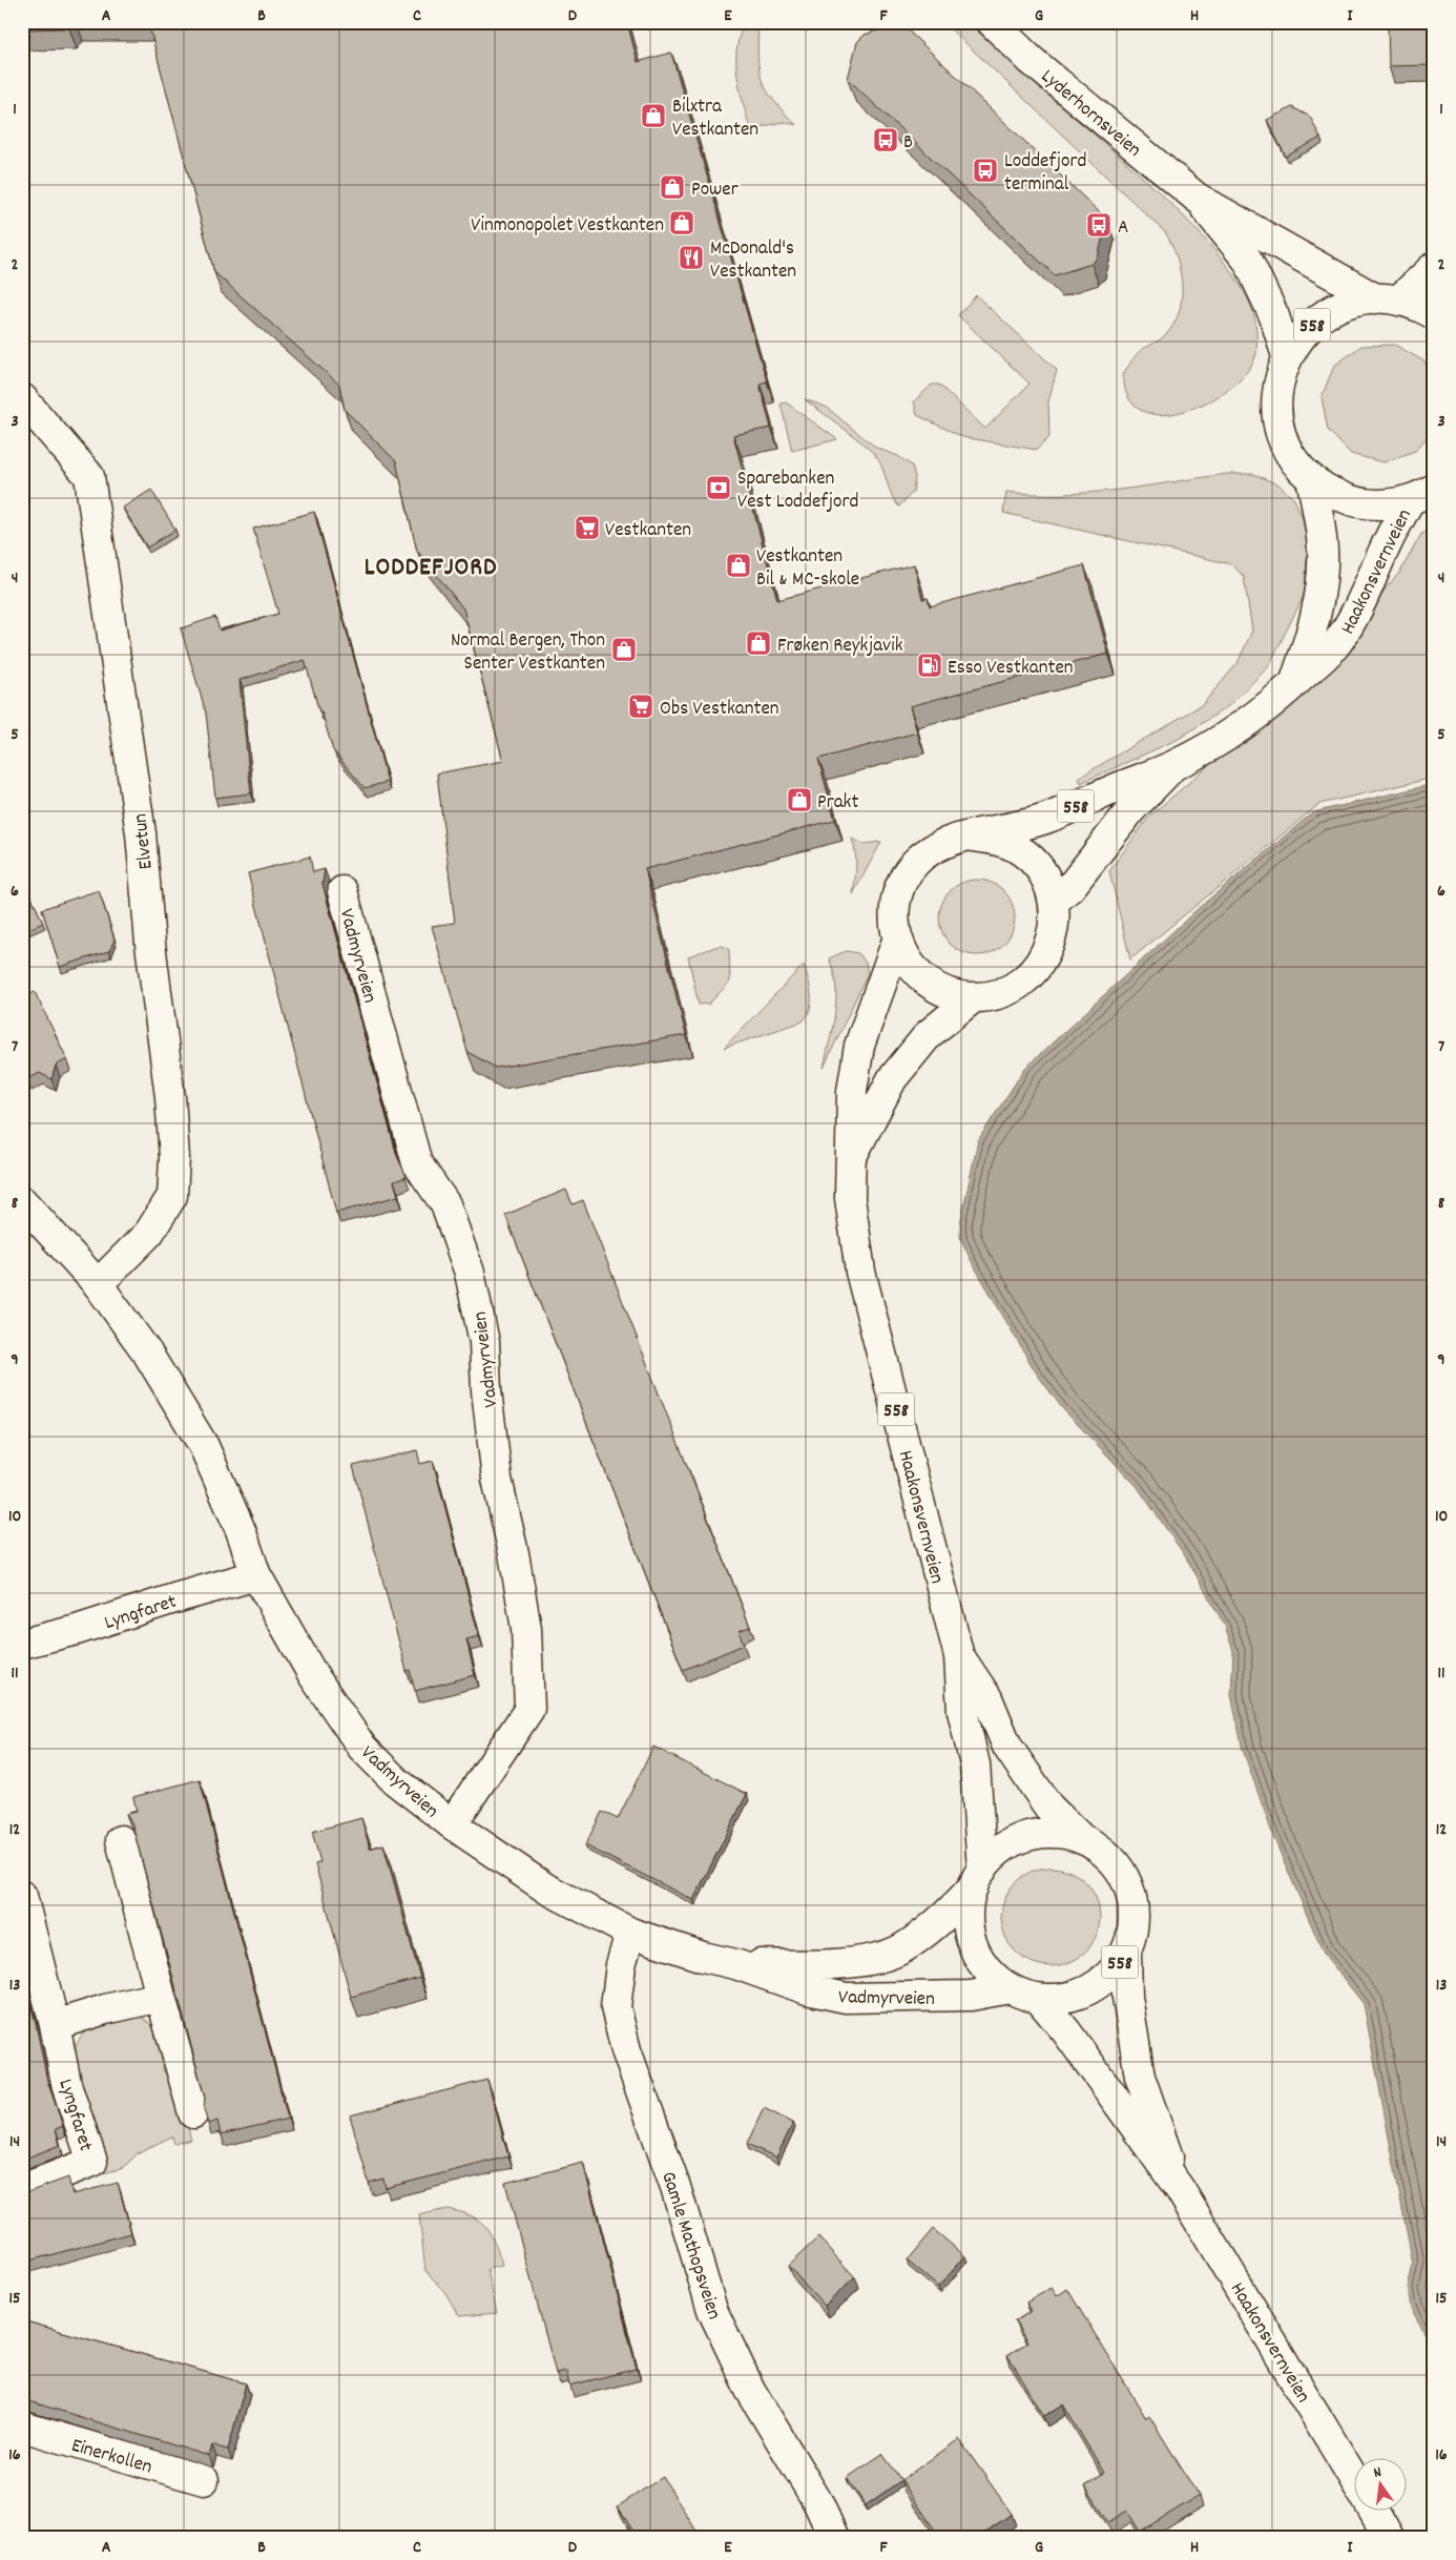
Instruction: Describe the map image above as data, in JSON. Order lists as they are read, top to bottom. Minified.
{"streets":{"main road":["Lyderhornsveien","558","Haakonsvernveien","Elvetun","Vadmyrveien","Lyngfaret","Gamle Mathopsveien","Einerkollen"]},"crossings":[["Lyderhornsveien","558"],["558","Haakonsvernveien"],["558","Vadmyrveien"],["Haakonsvernveien","Vadmyrveien"],["Elvetun","Vadmyrveien"],["Vadmyrveien","Lyngfaret"],["Vadmyrveien","Gamle Mathopsveien"]],"districts":["LODDEFJORD"],"places":{"shop":["Bilxtra Vestkanten","Power","Vinmonopolet Vestkanten","Vestkanten Bil & MC-skole","Frøken Reykjavik","Normal Bergen, Thon Senter Vestkanten","Prakt"],"bus stop":["B","Loddefjord terminal","A"],"restaurant":["McDonald's Vestkanten"],"bank":["Sparebanken Vest Loddefjord"],"supermarket":["Vestkanten","Obs Vestkanten"],"fuel station":["Esso Vestkanten"]},"north":"top","grid":{"columns":["A","B","C","D","E","F","G","H","I"],"rows":["1","2","3","4","5","6","7","8","9","10","11","12","13","14","15","16"]}}
